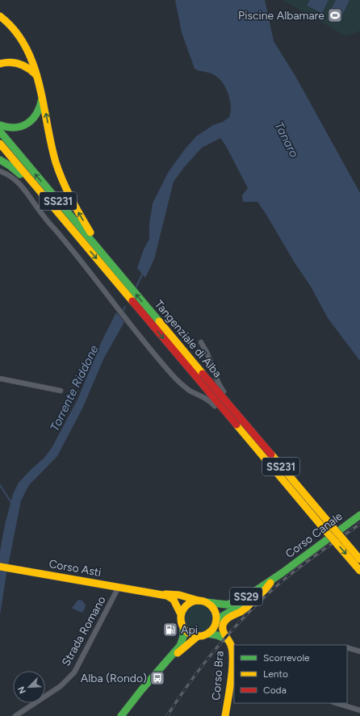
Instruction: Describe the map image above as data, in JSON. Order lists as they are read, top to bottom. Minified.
{"streets":{"main road":["SS231","Tangenziale di Alba","Corso Canale","Corso Asti","SS29","Corso Bra"],"street":["Strada Romano"]},"crossings":[["Corso Canale","Corso Asti"],["Corso Canale","SS29"],["Corso Canale","Corso Bra"],["Corso Asti","SS29"],["Corso Asti","Strada Romano"],["Corso Asti","Corso Bra"],["SS29","Corso Bra"]],"water":["Tanaro","Torrente Riddone"],"places":{"sports":["Piscine Albamare"],"fuel station":["Api"],"bus stop":["Alba (Rondo)"]},"legend":["Scorrevole","Lento","Coda"],"north":"bottom left"}
